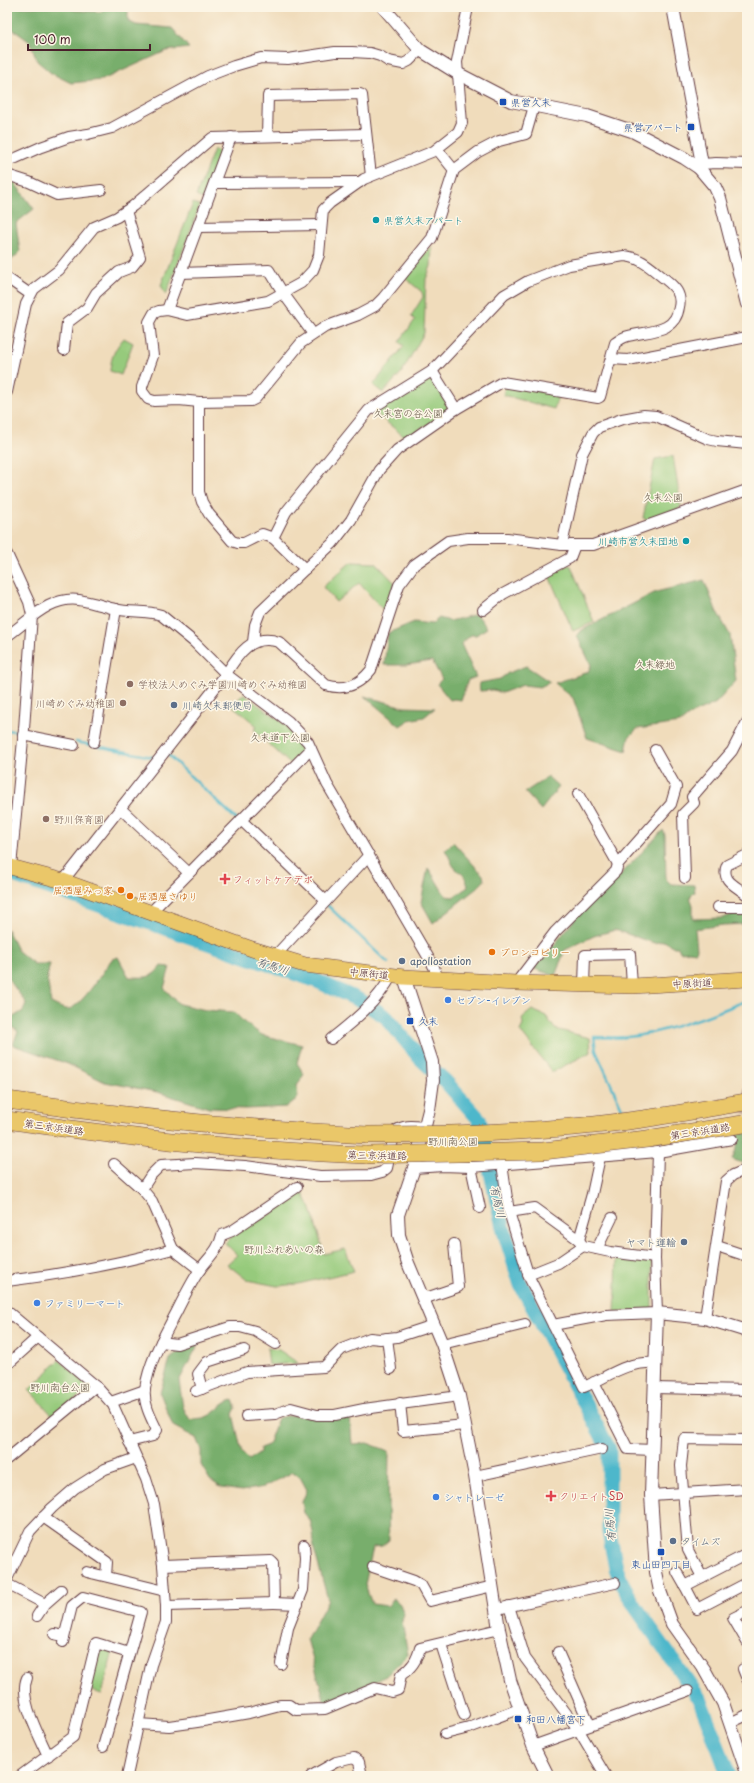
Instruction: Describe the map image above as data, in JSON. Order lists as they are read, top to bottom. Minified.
{"streets":{"highway":["第三京浜道路"],"main road":["中原街道"]},"water":["有馬川"],"parks":["久末宮の谷公園","久末公園","久末緑地","久末道下公園","野川南公園","野川ふれあいの森","野川南台公園"],"places":{"transit":["県営久末","県営アパート","久末","東山田四丁目","和田八幡宮下"],"other":["県営久末アパート","川崎市営久末団地","学校法人めぐみ学園川崎めぐみ幼稚園","川崎めぐみ幼稚園","川崎久末郵便局","野川保育園","居酒屋みっ家","居酒屋さゆり","ブロンコビリー","apollostation","セブン-イレブン","ヤマト運輸","ファミリーマート","シャトレーゼ","タイムズ"],"health":["フィットケアデポ","クリエイトSD"]},"scale_bar":"100 m"}
